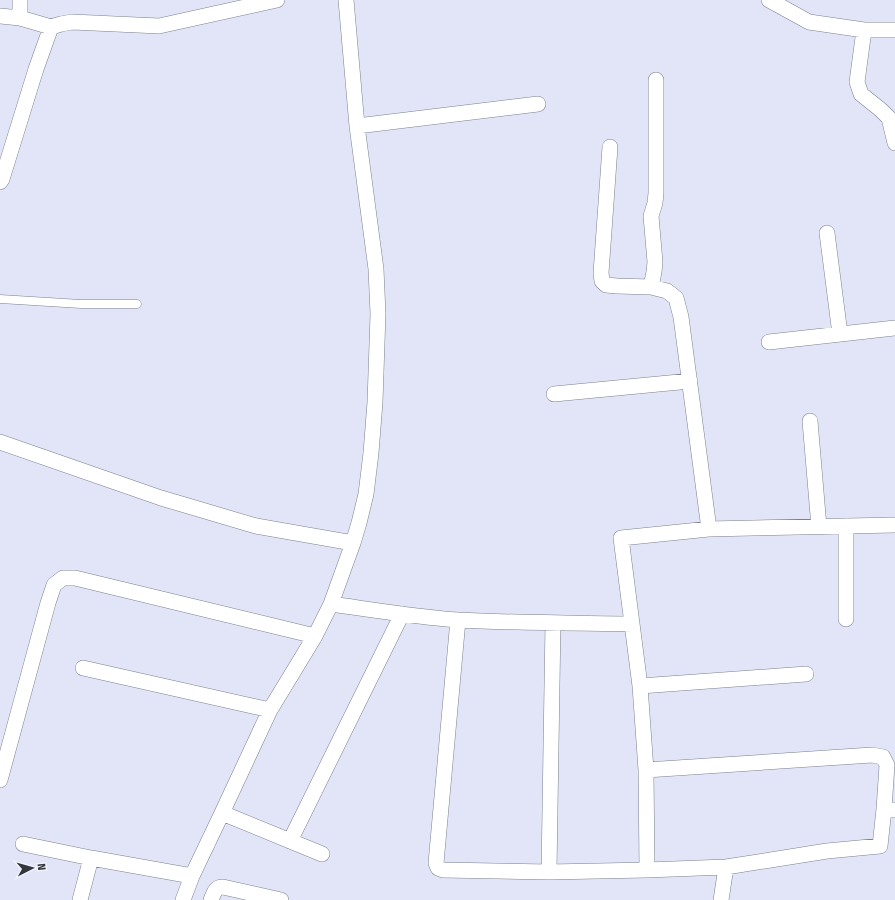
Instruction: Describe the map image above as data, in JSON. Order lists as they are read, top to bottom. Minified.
{"north":"right"}
